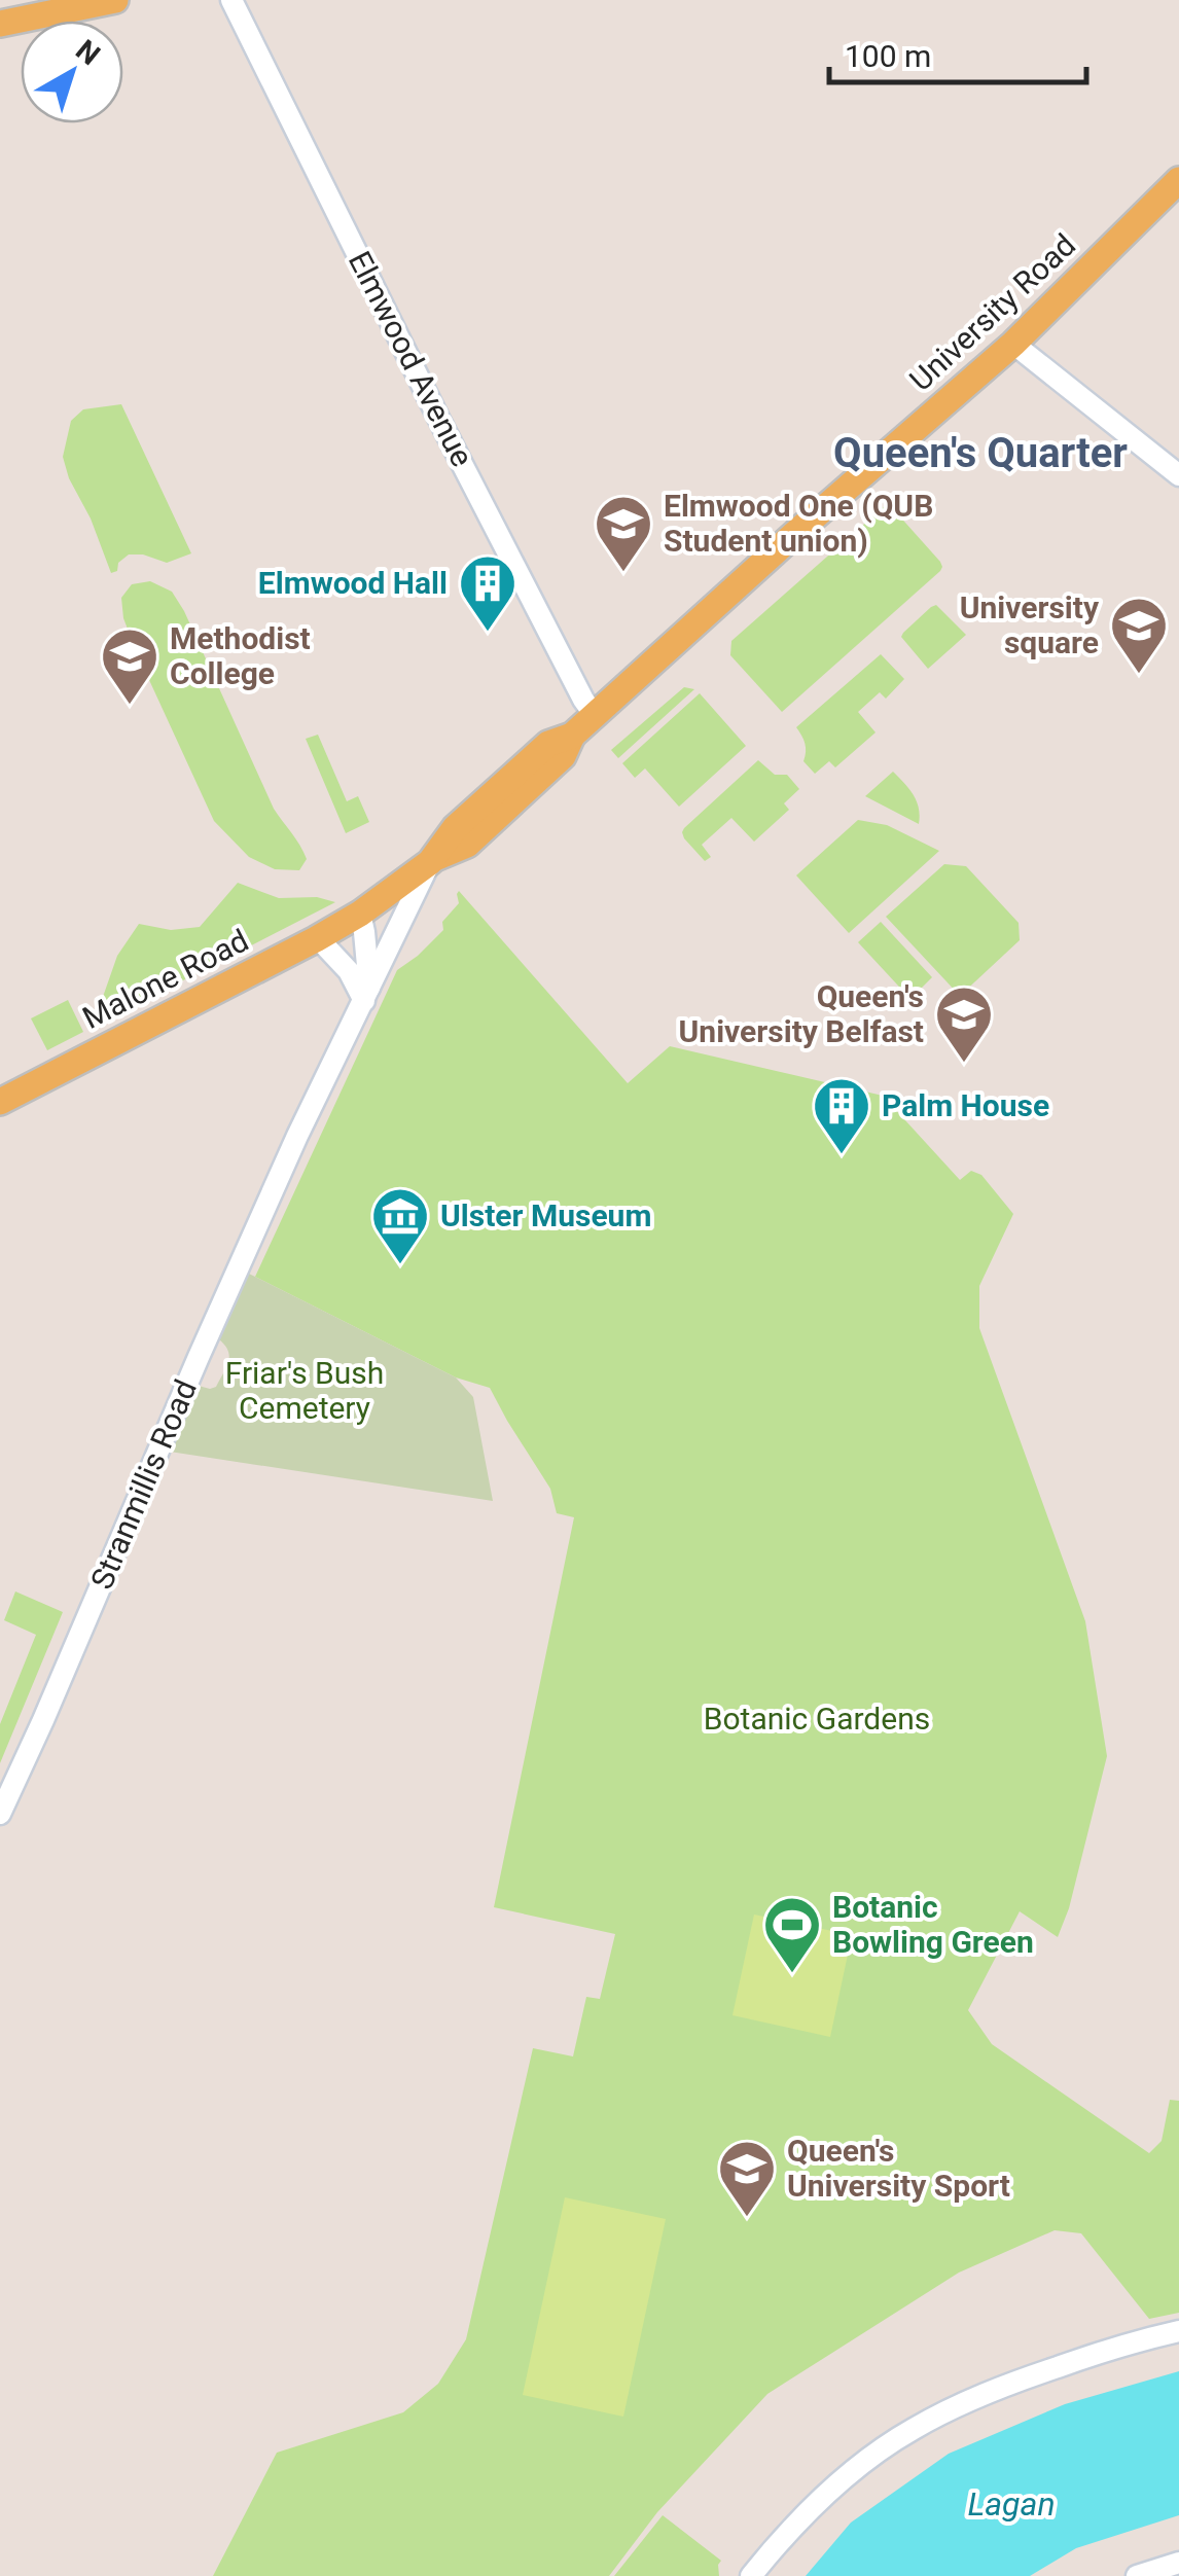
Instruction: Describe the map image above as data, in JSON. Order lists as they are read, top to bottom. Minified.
{"streets":{"main road":["University Road","Malone Road"],"street":["Elmwood Avenue","Stranmillis Road"]},"crossings":[["University Road","Elmwood Avenue"],["University Road","Malone Road"],["University Road","Stranmillis Road"]],"districts":["Queen's Quarter"],"water":["Lagan"],"parks":["Friar's Bush Cemetery","Botanic Gardens"],"places":{"school or university":["Elmwood One (QUB Student union)","University square","Methodist College","Queen's University Belfast","Queen's University Sport"],"building":["Elmwood Hall","Palm House"],"museum":["Ulster Museum"],"sports":["Botanic Bowling Green"]},"scale_bar":"100 m","north":"top right"}
